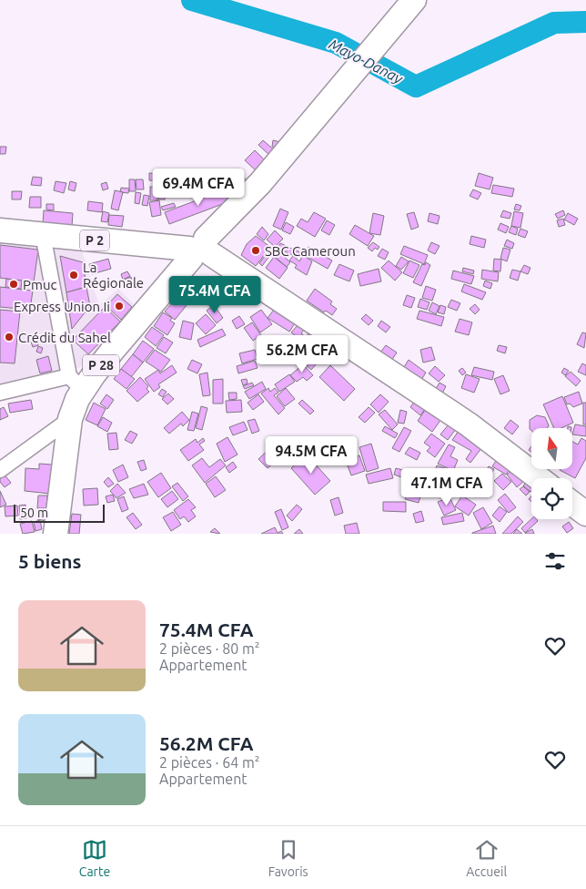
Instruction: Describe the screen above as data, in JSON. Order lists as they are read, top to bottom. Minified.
{"streets":{"main road":["P 2","P 28"]},"crossings":[["P 2","P 28"]],"water":["Mayo-Danay"],"places":["SBC Cameroun","La Régionale","Pmuc","Express Union Ii","Crédit du Sahel"],"scale_bar":"50 m","north":"top","page":{"price":["69.4M CFA","75.4M CFA","56.2M CFA","94.5M CFA","47.1M CFA"],"scale":"50 m","heading":"5 biens","list":[{"name":"75.4M CFA","note":"2 pièces · 80 m² · Appartement"},{"name":"56.2M CFA","note":"2 pièces · 64 m² · Appartement"}],"tabs":["Carte","Favoris","Accueil"]}}
